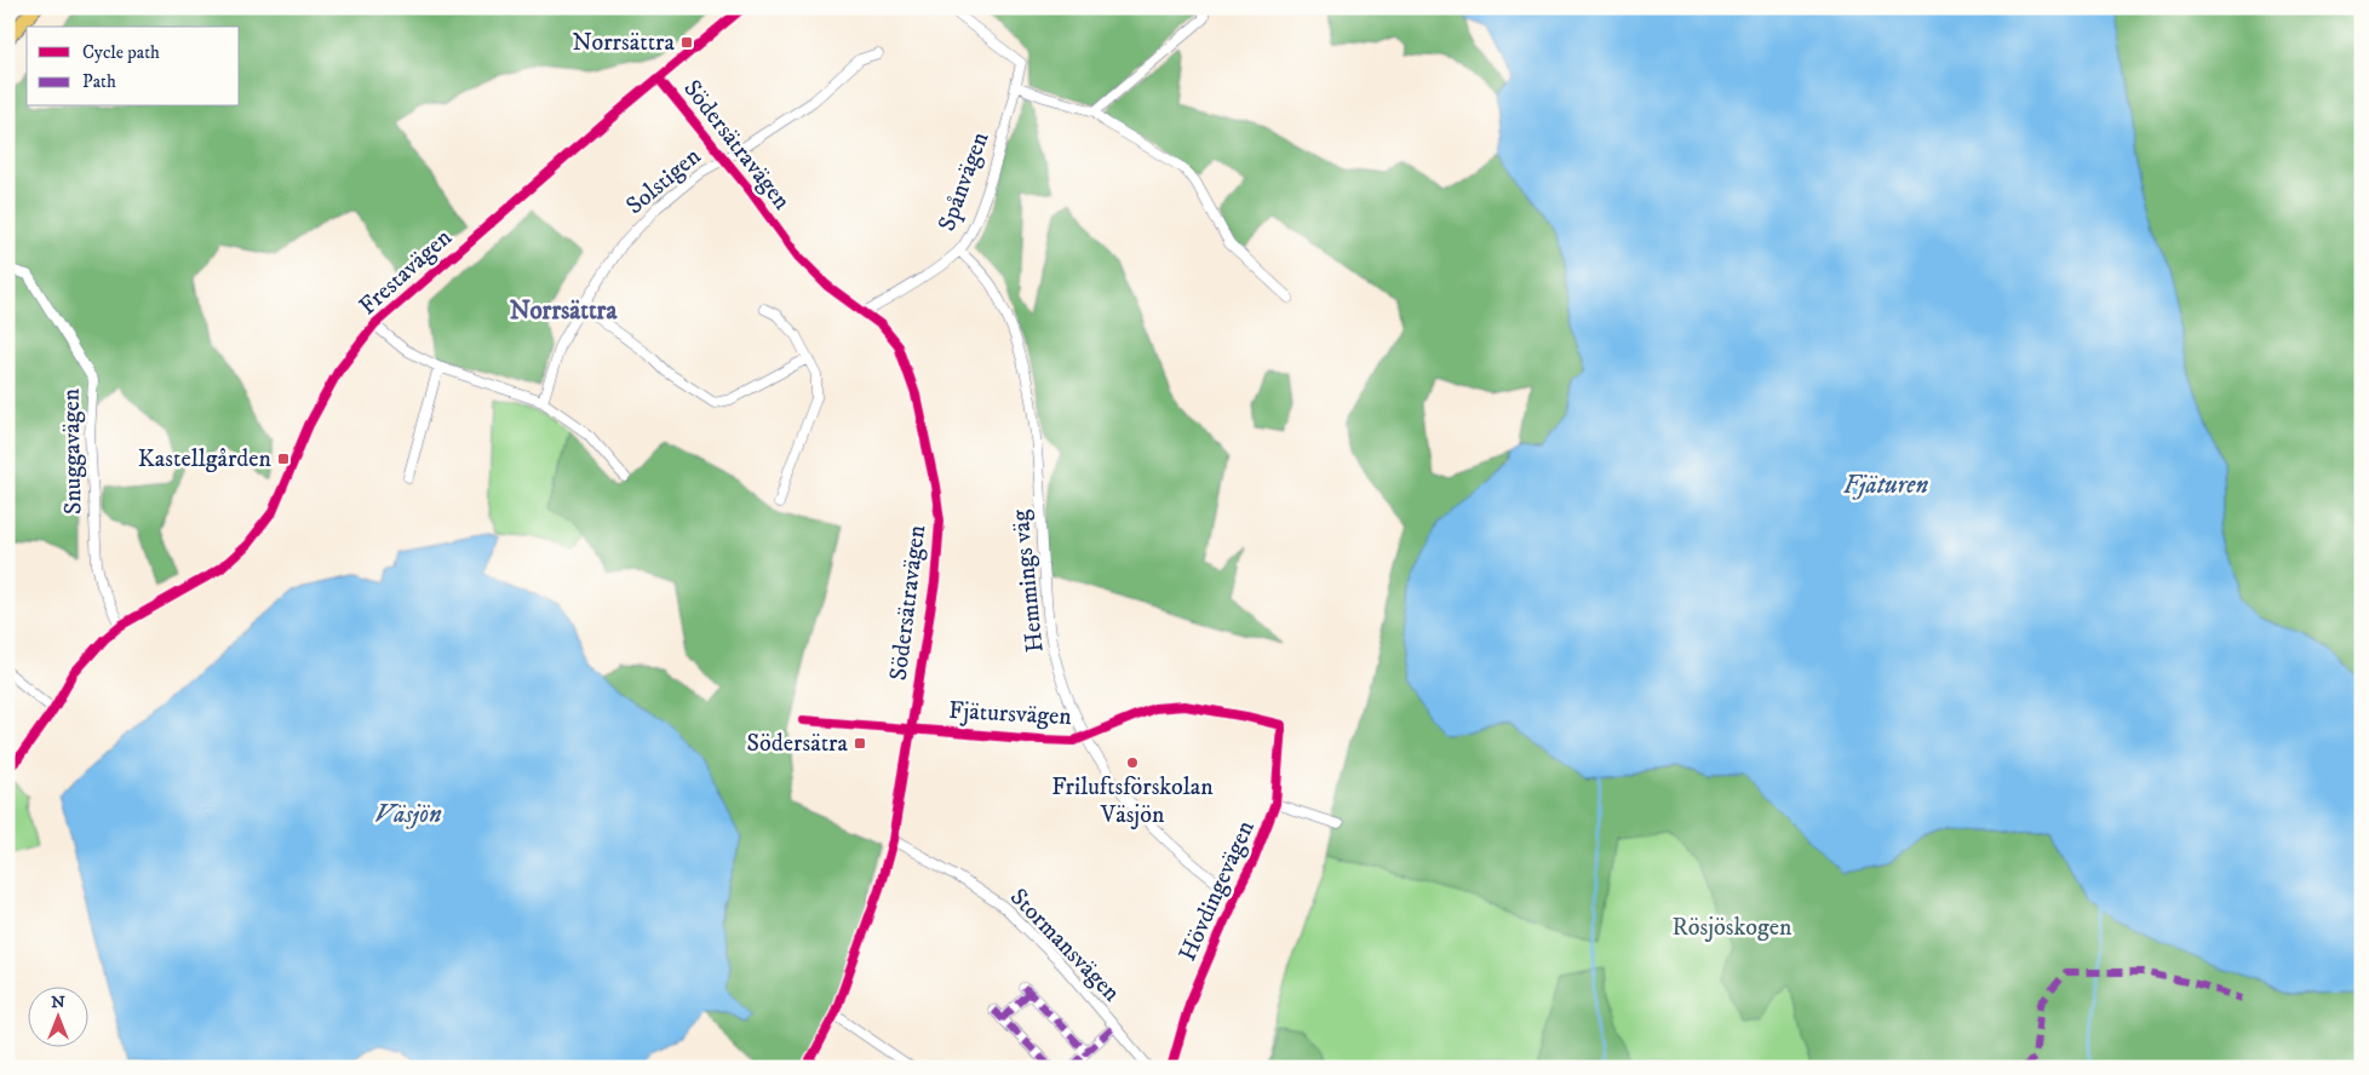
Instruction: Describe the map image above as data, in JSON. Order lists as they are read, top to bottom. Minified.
{"streets":{"street":["Södersätravägen","Solstigen","Spånvägen","Frestavägen","Snuggavägen","Hemmings väg","Fjätursvägen","Hövdingevägen","Stormansvägen"]},"crossings":[["Södersätravägen","Solstigen"],["Södersätravägen","Spånvägen"],["Södersätravägen","Frestavägen"],["Södersätravägen","Fjätursvägen"],["Södersätravägen","Stormansvägen"],["Spånvägen","Hemmings väg"],["Frestavägen","Snuggavägen"],["Hemmings väg","Fjätursvägen"],["Hemmings väg","Hövdingevägen"],["Fjätursvägen","Hövdingevägen"]],"districts":["Norrsättra"],"water":["Fjäturen","Väsjön"],"parks":["Rösjöskogen"],"places":{"transit":["Norrsättra","Kastellgården","Södersätra"],"other":["Friluftsförskolan Väsjön"]},"legend":["Cycle path","Path"],"north":"top"}
